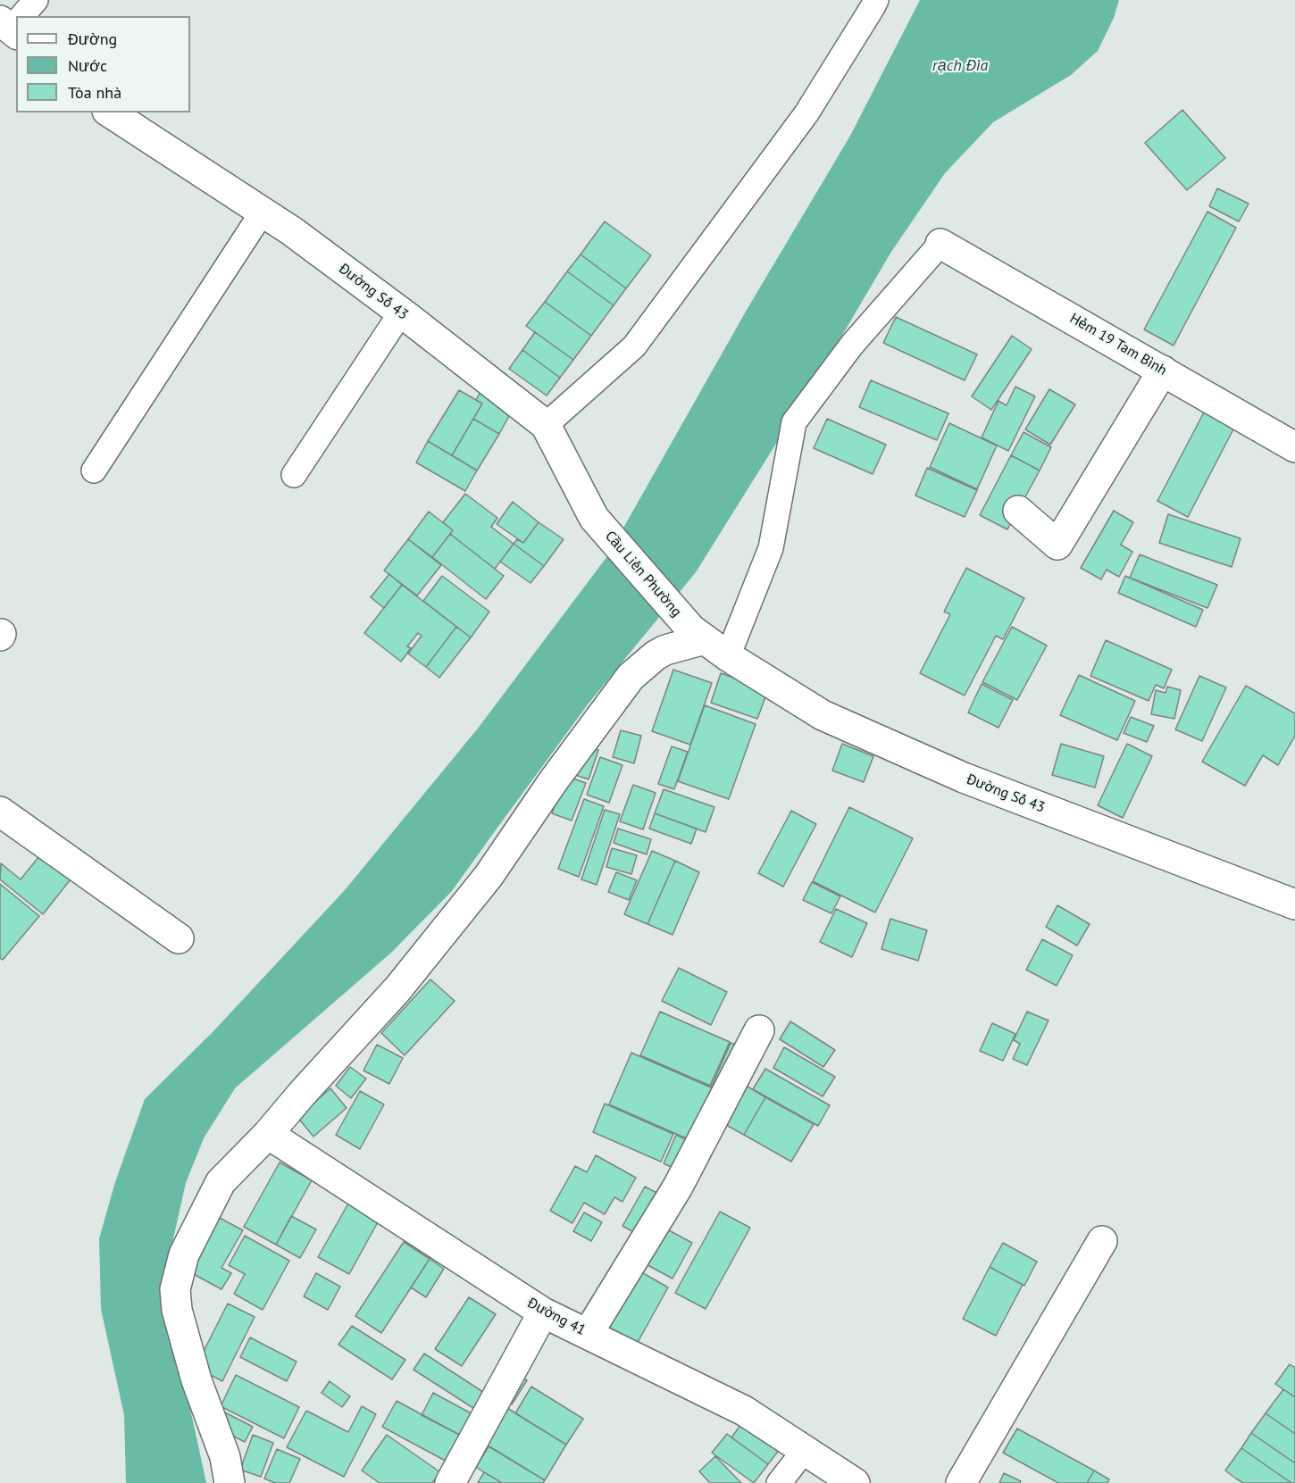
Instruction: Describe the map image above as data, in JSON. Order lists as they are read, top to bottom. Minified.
{"streets":{"street":["Đường Số 43","Hẻm 19 Tam Bình","Cầu Liên Phường","Đường 41"]},"crossings":[["Đường Số 43","Cầu Liên Phường"]],"water":["rạch Đìa"],"legend":["Đường","Nước","Tòa nhà"]}
